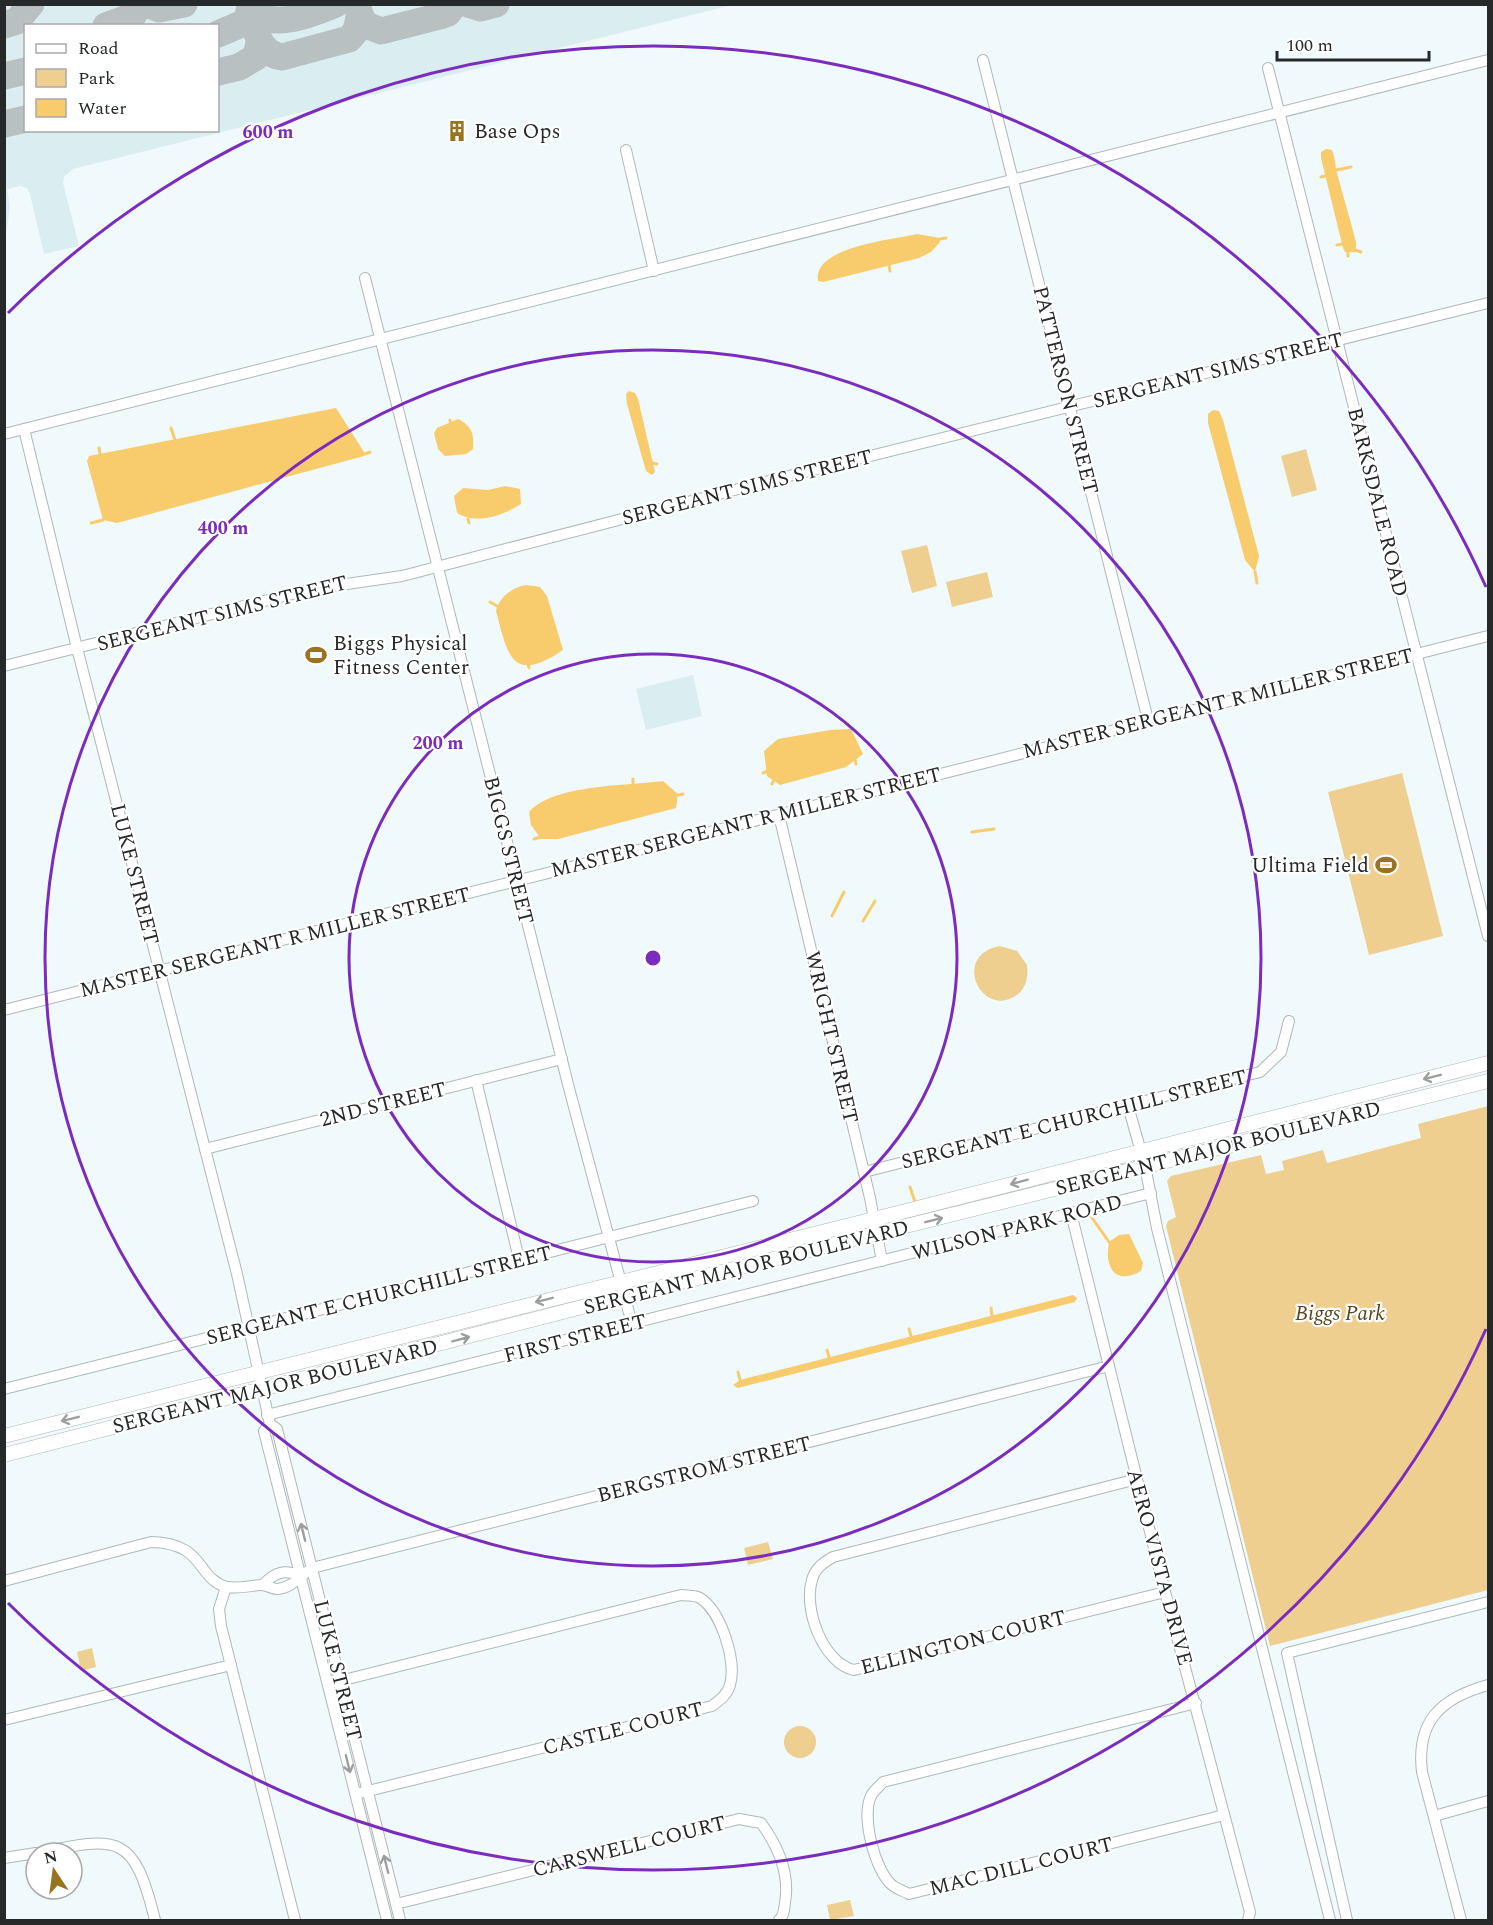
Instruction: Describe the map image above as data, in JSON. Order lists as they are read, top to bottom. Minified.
{"streets":{"street":["SERGEANT SIMS STREET","PATTERSON STREET","BARKSDALE ROAD","MASTER SERGEANT R MILLER STREET","BIGGS STREET","LUKE STREET","WRIGHT STREET","2ND STREET","SERGEANT E CHURCHILL STREET","SERGEANT MAJOR BOULEVARD","WILSON PARK ROAD","FIRST STREET","BERGSTROM STREET","AERO VISTA DRIVE","ELLINGTON COURT","CASTLE COURT","CARSWELL COURT","MAC DILL COURT"]},"crossings":[["SERGEANT SIMS STREET","PATTERSON STREET"],["SERGEANT SIMS STREET","BARKSDALE ROAD"],["SERGEANT SIMS STREET","BIGGS STREET"],["SERGEANT SIMS STREET","LUKE STREET"],["PATTERSON STREET","MASTER SERGEANT R MILLER STREET"],["BARKSDALE ROAD","MASTER SERGEANT R MILLER STREET"],["MASTER SERGEANT R MILLER STREET","BIGGS STREET"],["MASTER SERGEANT R MILLER STREET","LUKE STREET"],["MASTER SERGEANT R MILLER STREET","WRIGHT STREET"],["BIGGS STREET","2ND STREET"],["BIGGS STREET","SERGEANT E CHURCHILL STREET"],["BIGGS STREET","SERGEANT MAJOR BOULEVARD"],["BIGGS STREET","FIRST STREET"],["LUKE STREET","2ND STREET"],["LUKE STREET","SERGEANT E CHURCHILL STREET"],["LUKE STREET","SERGEANT MAJOR BOULEVARD"],["LUKE STREET","FIRST STREET"],["LUKE STREET","BERGSTROM STREET"],["LUKE STREET","CASTLE COURT"],["LUKE STREET","CARSWELL COURT"],["WRIGHT STREET","SERGEANT E CHURCHILL STREET"],["WRIGHT STREET","SERGEANT MAJOR BOULEVARD"],["WRIGHT STREET","WILSON PARK ROAD"],["WRIGHT STREET","FIRST STREET"],["WILSON PARK ROAD","FIRST STREET"],["WILSON PARK ROAD","AERO VISTA DRIVE"],["BERGSTROM STREET","AERO VISTA DRIVE"],["AERO VISTA DRIVE","ELLINGTON COURT"],["AERO VISTA DRIVE","MAC DILL COURT"]],"parks":["Biggs Park"],"places":{"building":["Base Ops"],"sports":["Biggs Physical Fitness Center","Ultima Field"]},"legend":["Road","Park","Water"],"scale_bar":"100 m","north":"top","rings":["600 m","400 m","200 m"]}
